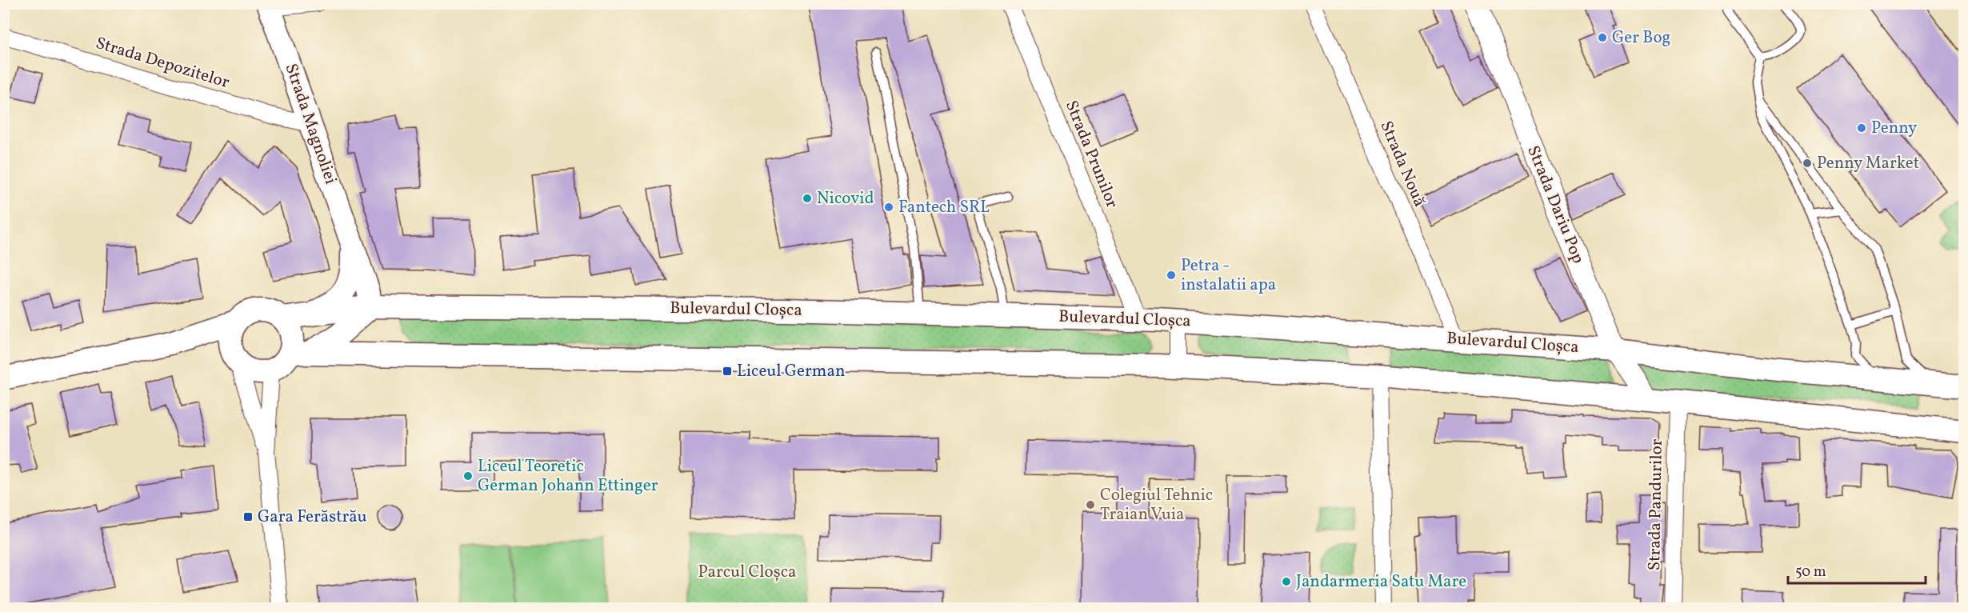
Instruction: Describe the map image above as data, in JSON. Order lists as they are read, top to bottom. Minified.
{"streets":{"main road":["Strada Magnoliei","Bulevardul Cloșca"],"street":["Strada Depozitelor","Strada Prunilor","Strada Nouă","Strada Dariu Pop","Strada Pandurilor"]},"crossings":[["Strada Depozitelor","Strada Magnoliei"],["Strada Magnoliei","Bulevardul Cloșca"],["Strada Prunilor","Bulevardul Cloșca"],["Strada Nouă","Bulevardul Cloșca"],["Strada Dariu Pop","Bulevardul Cloșca"]],"parks":["Parcul Cloșca"],"places":{"other":["Ger Bog","Penny","Penny Market","Nicovid","Fantech SRL","Petra - instalatii apa","Liceul Teoretic German Johann Ettinger","Colegiul Tehnic Traian Vuia","Jandarmeria Satu Mare"],"transit":["Liceul German","Gara Ferăstrău"]},"scale_bar":"50 m"}
